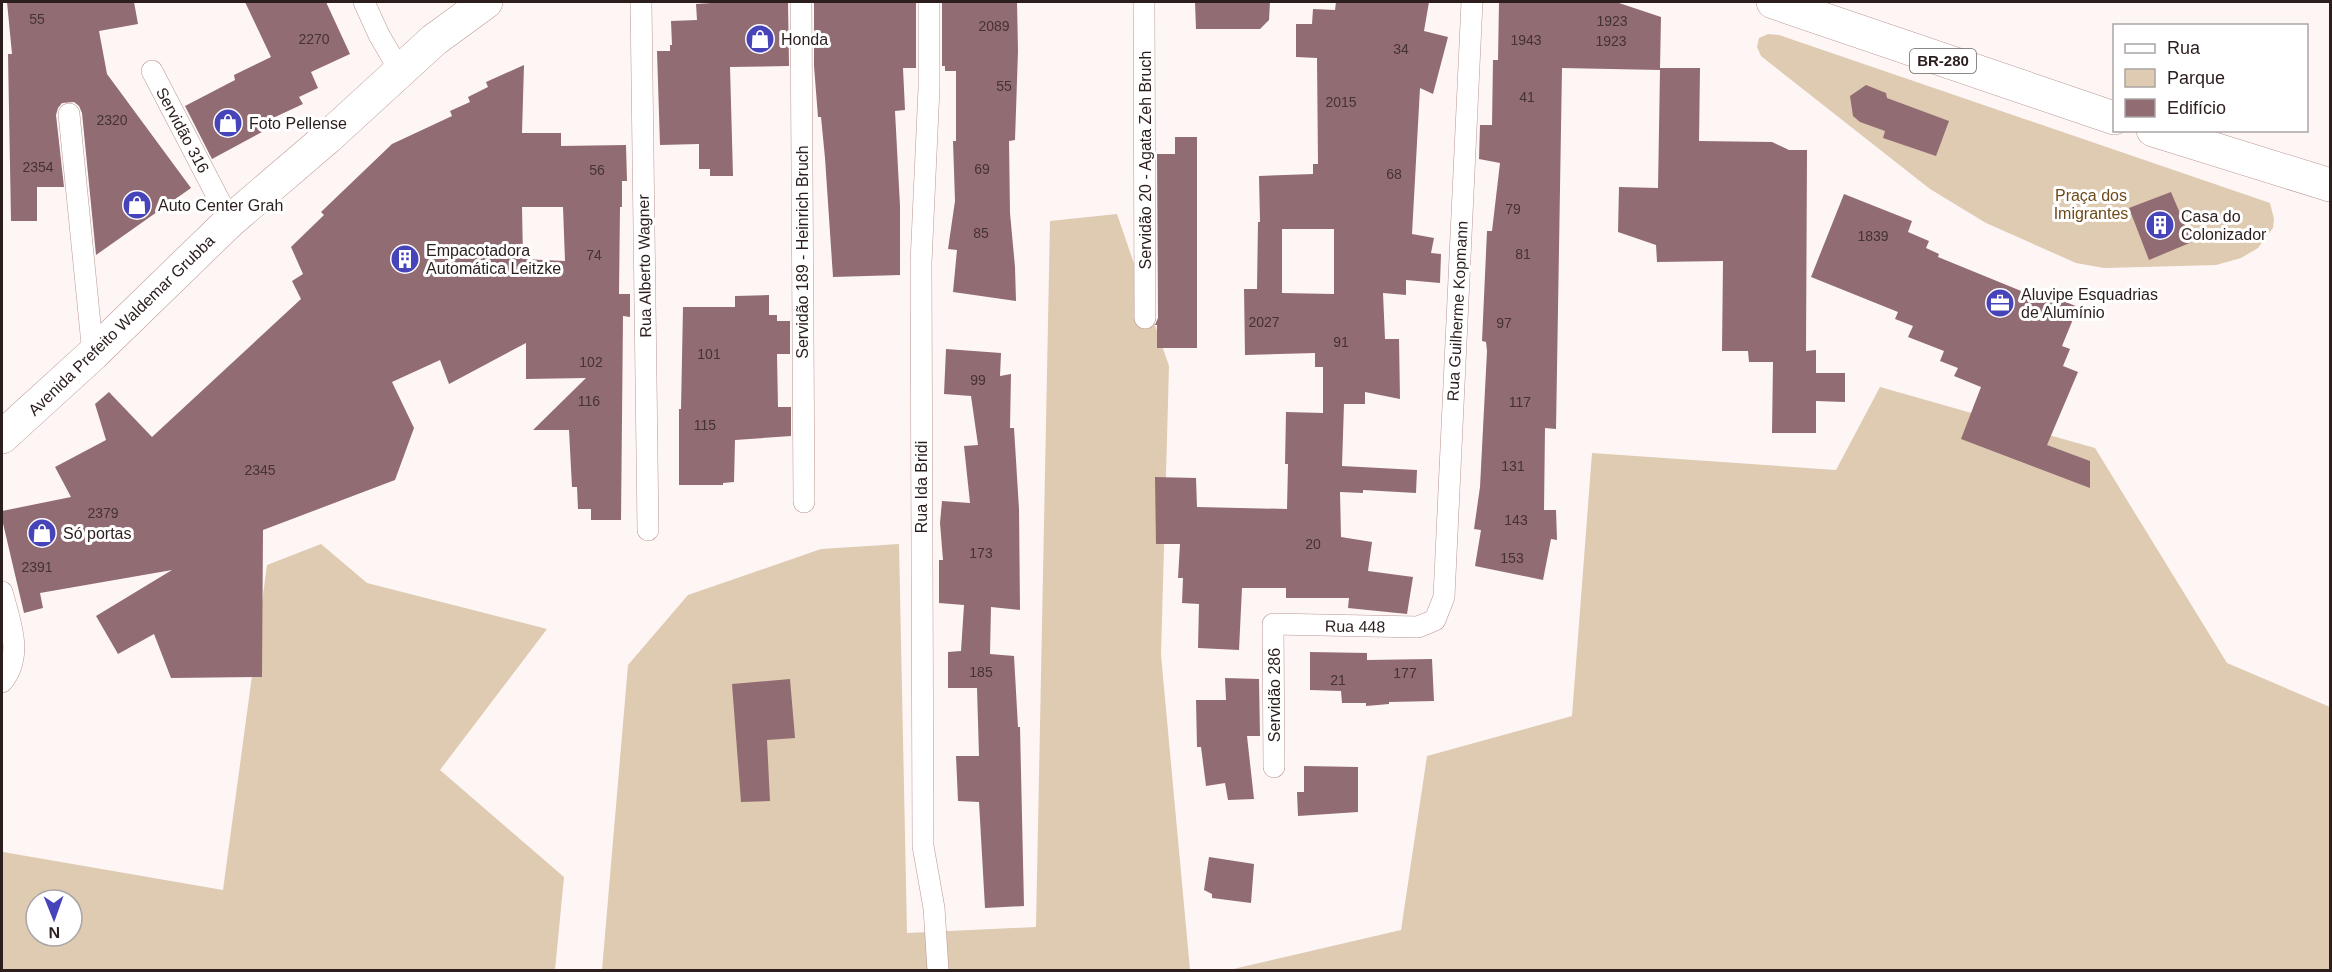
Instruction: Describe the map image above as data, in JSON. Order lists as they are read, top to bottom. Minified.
{"streets":{"highway":["BR-280","Avenida Prefeito Waldemar Grubba"],"street":["Servidão 316","Servidão 20 - Agata Zeh Bruch","Servidão 189 - Heinrich Bruch","Rua Alberto Wagner","Rua Guilherme Kopmann","Rua Ida Bridi","Rua 448","Servidão 286"]},"crossings":[["Servidão 316","Avenida Prefeito Waldemar Grubba"],["Rua Guilherme Kopmann","Rua 448"],["Rua 448","Servidão 286"]],"parks":["Praça dos Imigrantes"],"places":{"shop":["Honda","Foto Pellense","Auto Center Grah","Só portas"],"building":["Casa do Colonizador","Empacotadora Automática Leitzke"],"office":["Aluvipe Esquadrias de Alumínio"]},"house_numbers":["55","1923","2089","2270","1943","1923","34","55","41","2015","2320","2354","69","56","68","79","85","1839","81","74","2027","97","91","101","102","99","116","117","115","131","2345","2379","143","20","173","153","2391","185","177","21"],"legend":["Rua","Parque","Edifício"],"north":"bottom"}
